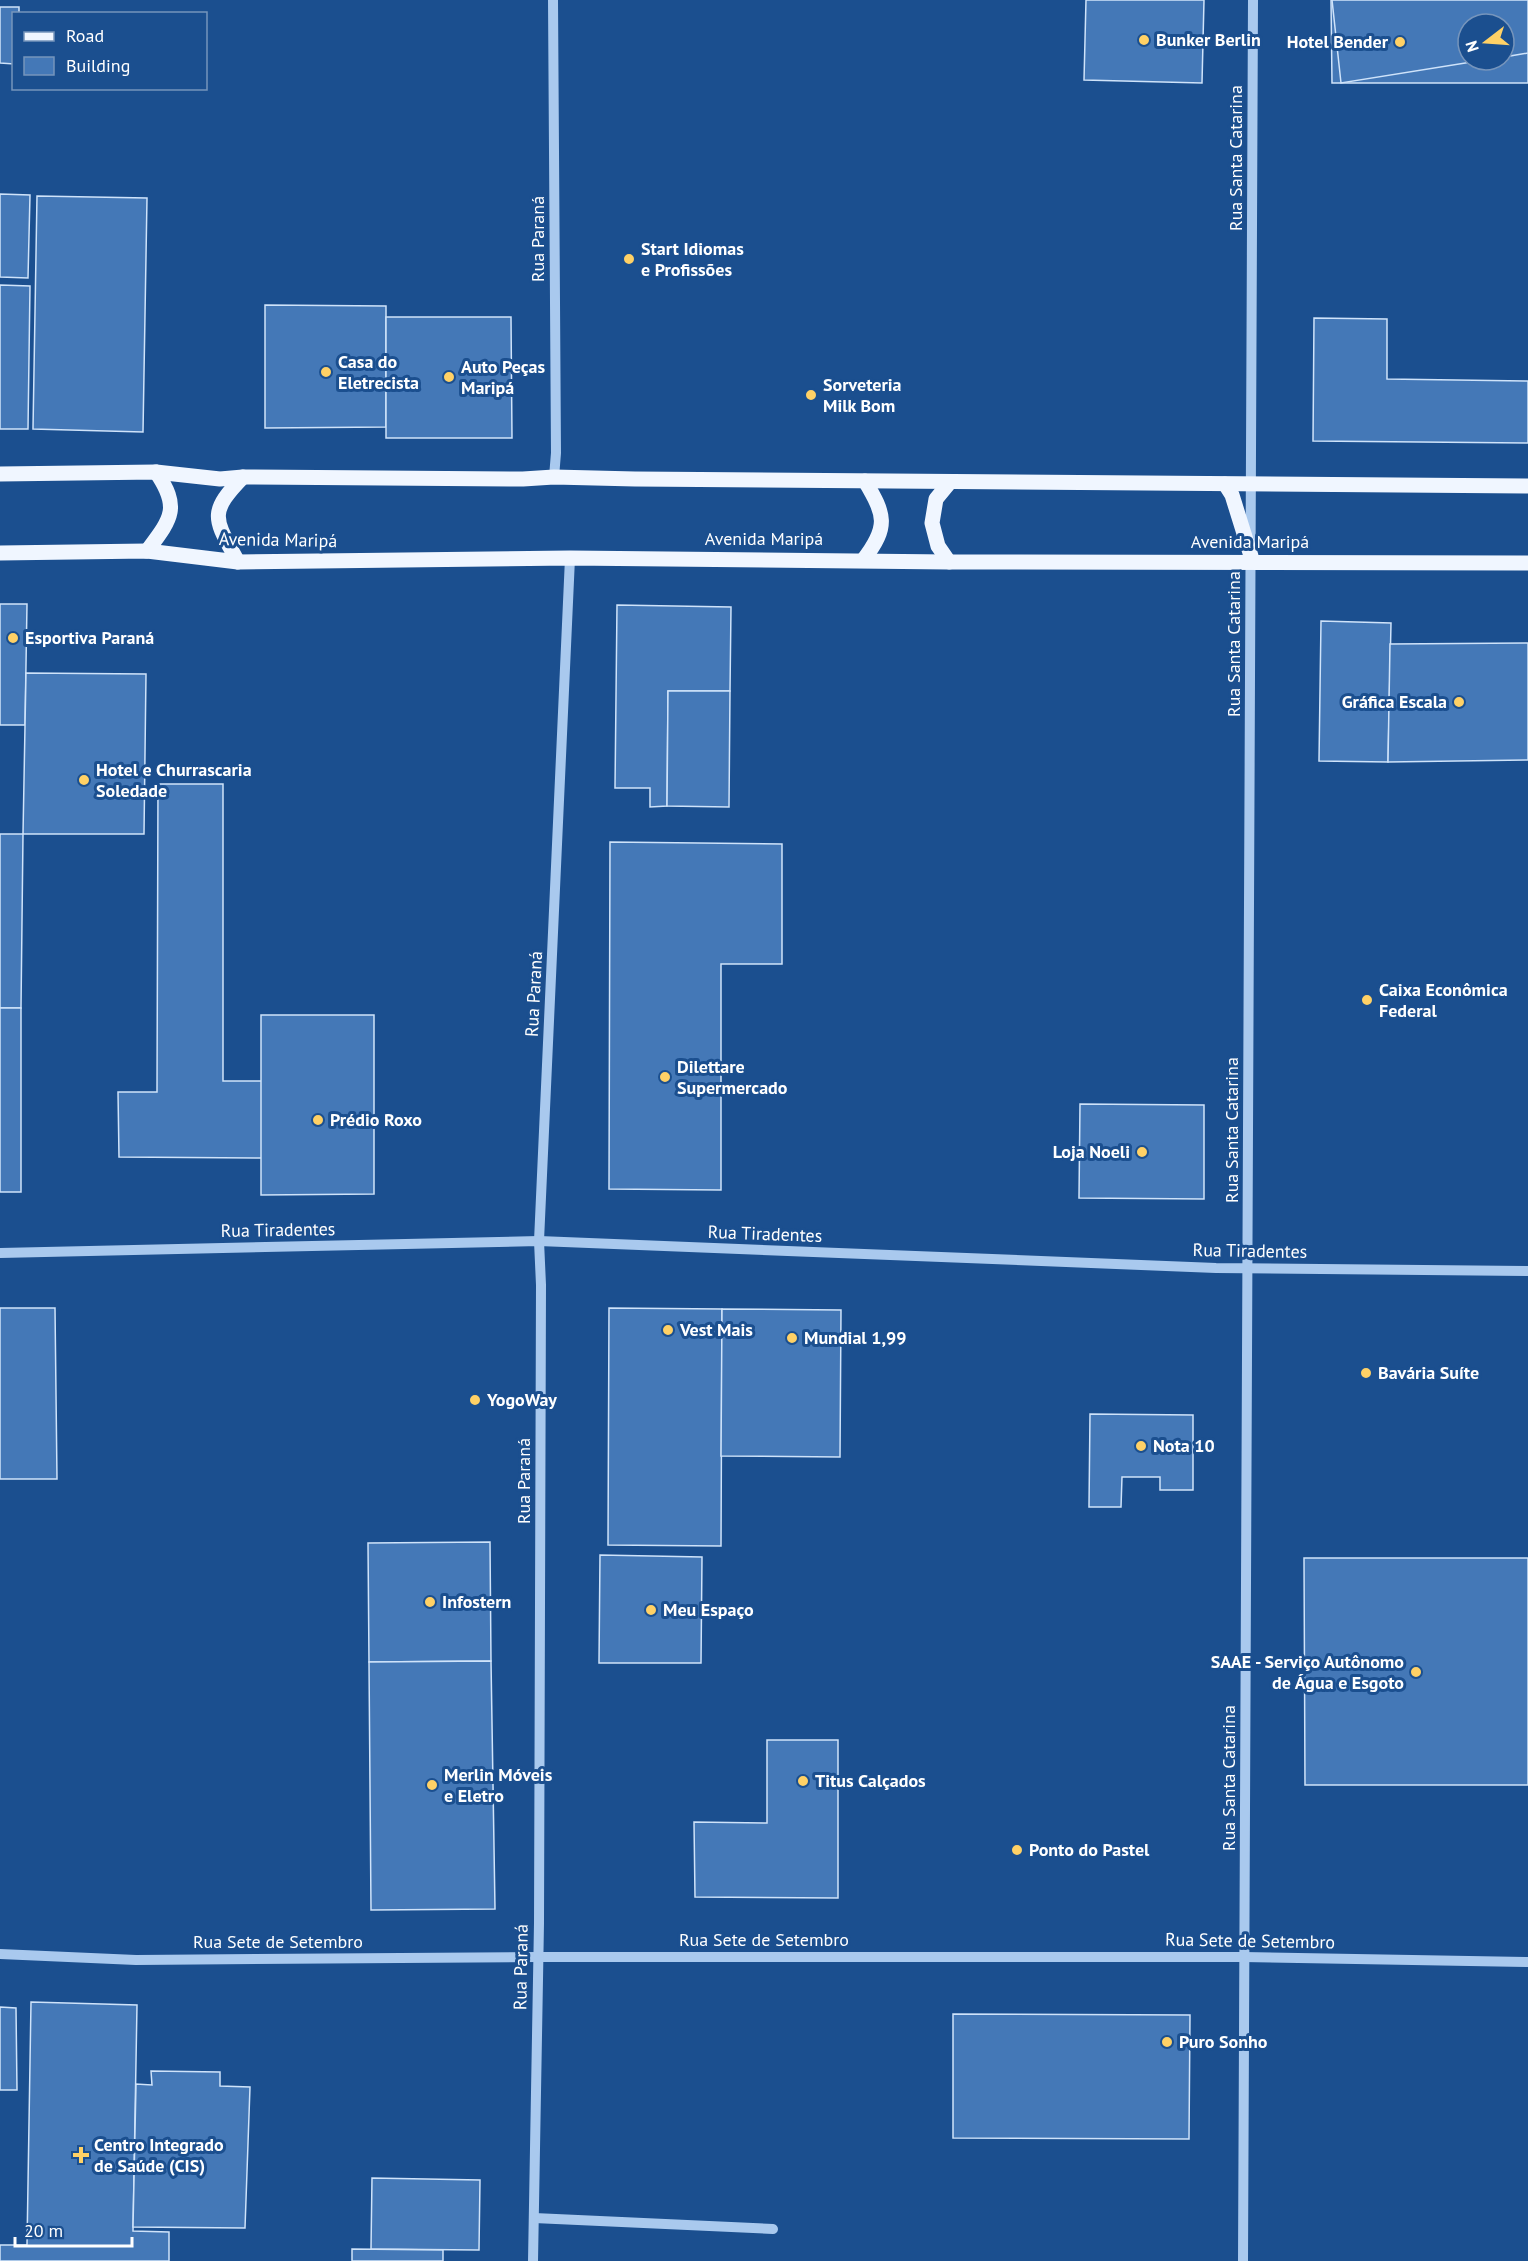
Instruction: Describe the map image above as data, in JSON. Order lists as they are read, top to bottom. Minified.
{"streets":{"main road":["Avenida Maripá"],"street":["Rua Santa Catarina","Rua Paraná","Rua Tiradentes","Rua Sete de Setembro"]},"crossings":[["Rua Santa Catarina","Avenida Maripá"],["Rua Santa Catarina","Rua Tiradentes"],["Rua Santa Catarina","Rua Sete de Setembro"],["Rua Paraná","Avenida Maripá"],["Rua Paraná","Rua Tiradentes"],["Rua Paraná","Rua Sete de Setembro"]],"places":{"other":["Bunker Berlin","Hotel Bender","Start Idiomas e Profissões","Casa do Eletrecista","Auto Peças Maripá","Sorveteria Milk Bom","Esportiva Paraná","Gráfica Escala","Hotel e Churrascaria Soledade","Caixa Econômica Federal","Dilettare Supermercado","Prédio Roxo","Loja Noeli","Vest Mais","Mundial 1,99","Bavária Suíte","YogoWay","Nota 10","Infostern","Meu Espaço","SAAE - Serviço Autônomo de Água e Esgoto","Titus Calçados","Merlin Móveis e Eletro","Ponto do Pastel","Puro Sonho"],"health":["Centro Integrado de Saúde (CIS)"]},"legend":["Road","Building"],"scale_bar":"20 m","north":"left"}
